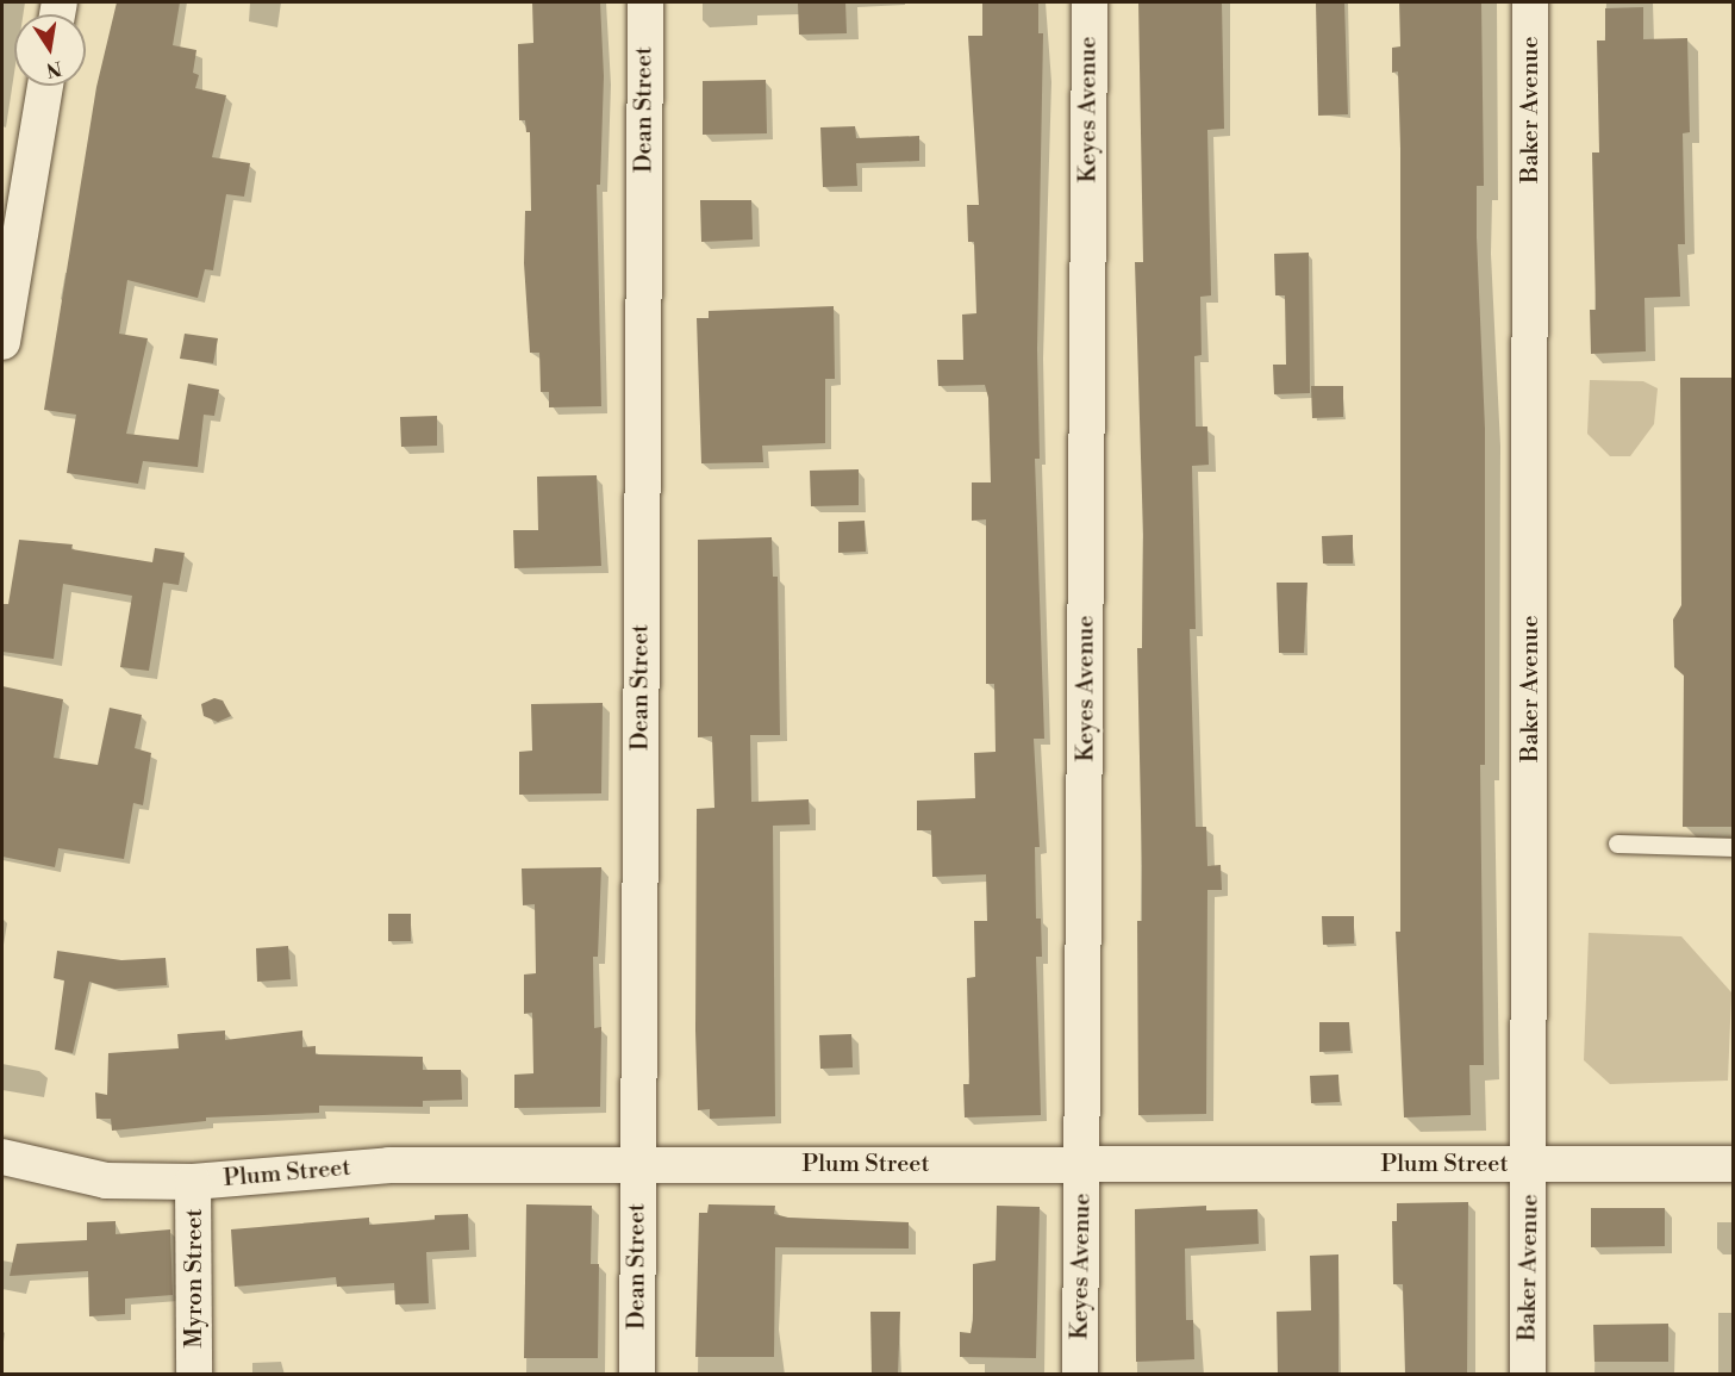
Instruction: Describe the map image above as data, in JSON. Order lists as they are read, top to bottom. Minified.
{"streets":{"street":["Dean Street","Keyes Avenue","Baker Avenue","Plum Street","Myron Street"]},"crossings":[["Dean Street","Plum Street"],["Keyes Avenue","Plum Street"],["Baker Avenue","Plum Street"],["Plum Street","Myron Street"]],"north":"bottom"}
